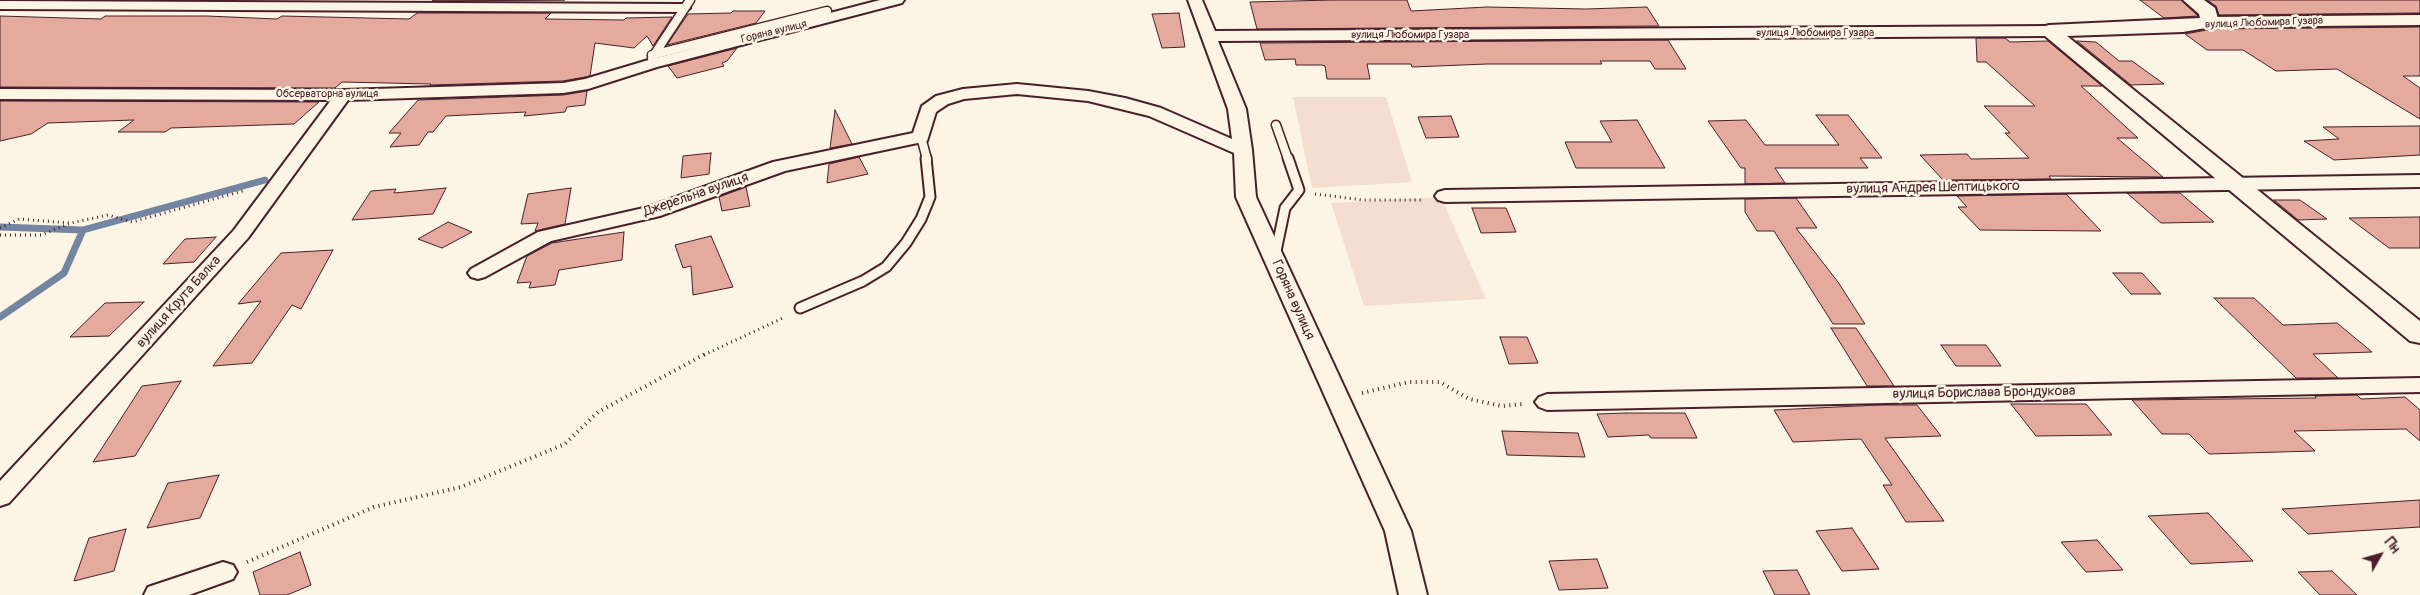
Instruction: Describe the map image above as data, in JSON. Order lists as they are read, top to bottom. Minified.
{"streets":{"street":["вулиця Любомира Гузара","Горяна вулиця","Обсерваторна вулиця","вулиця Андрея Шептицького","Джерельна вулиця","вулиця Крута Балка","вулиця Борислава Брондукова"]},"crossings":[["вулиця Любомира Гузара","Горяна вулиця"],["Горяна вулиця","Обсерваторна вулиця"],["Обсерваторна вулиця","вулиця Крута Балка"]],"north":"top right"}
